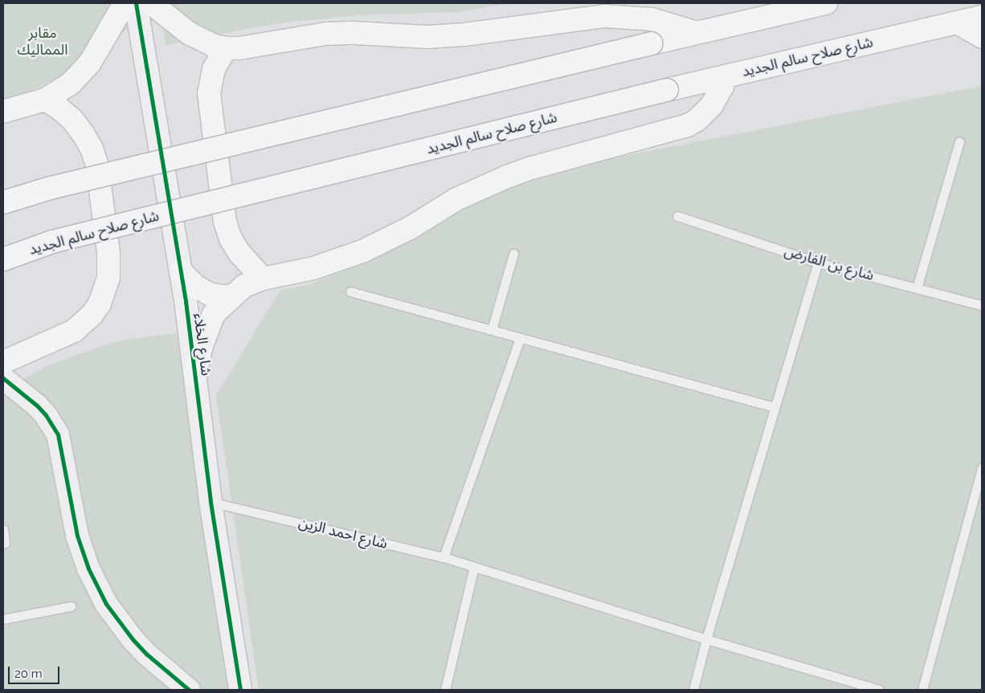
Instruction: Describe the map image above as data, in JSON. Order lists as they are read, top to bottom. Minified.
{"streets":{"highway":["شارع صلاح سالم الجديد"],"street":["شارع الخلاء"],"lane":["شارع بن الفارض","شارع احمد الزين"]},"crossings":[["شارع الخلاء","شارع احمد الزين"]],"parks":["مقابر المماليك"],"scale_bar":"20 m"}
